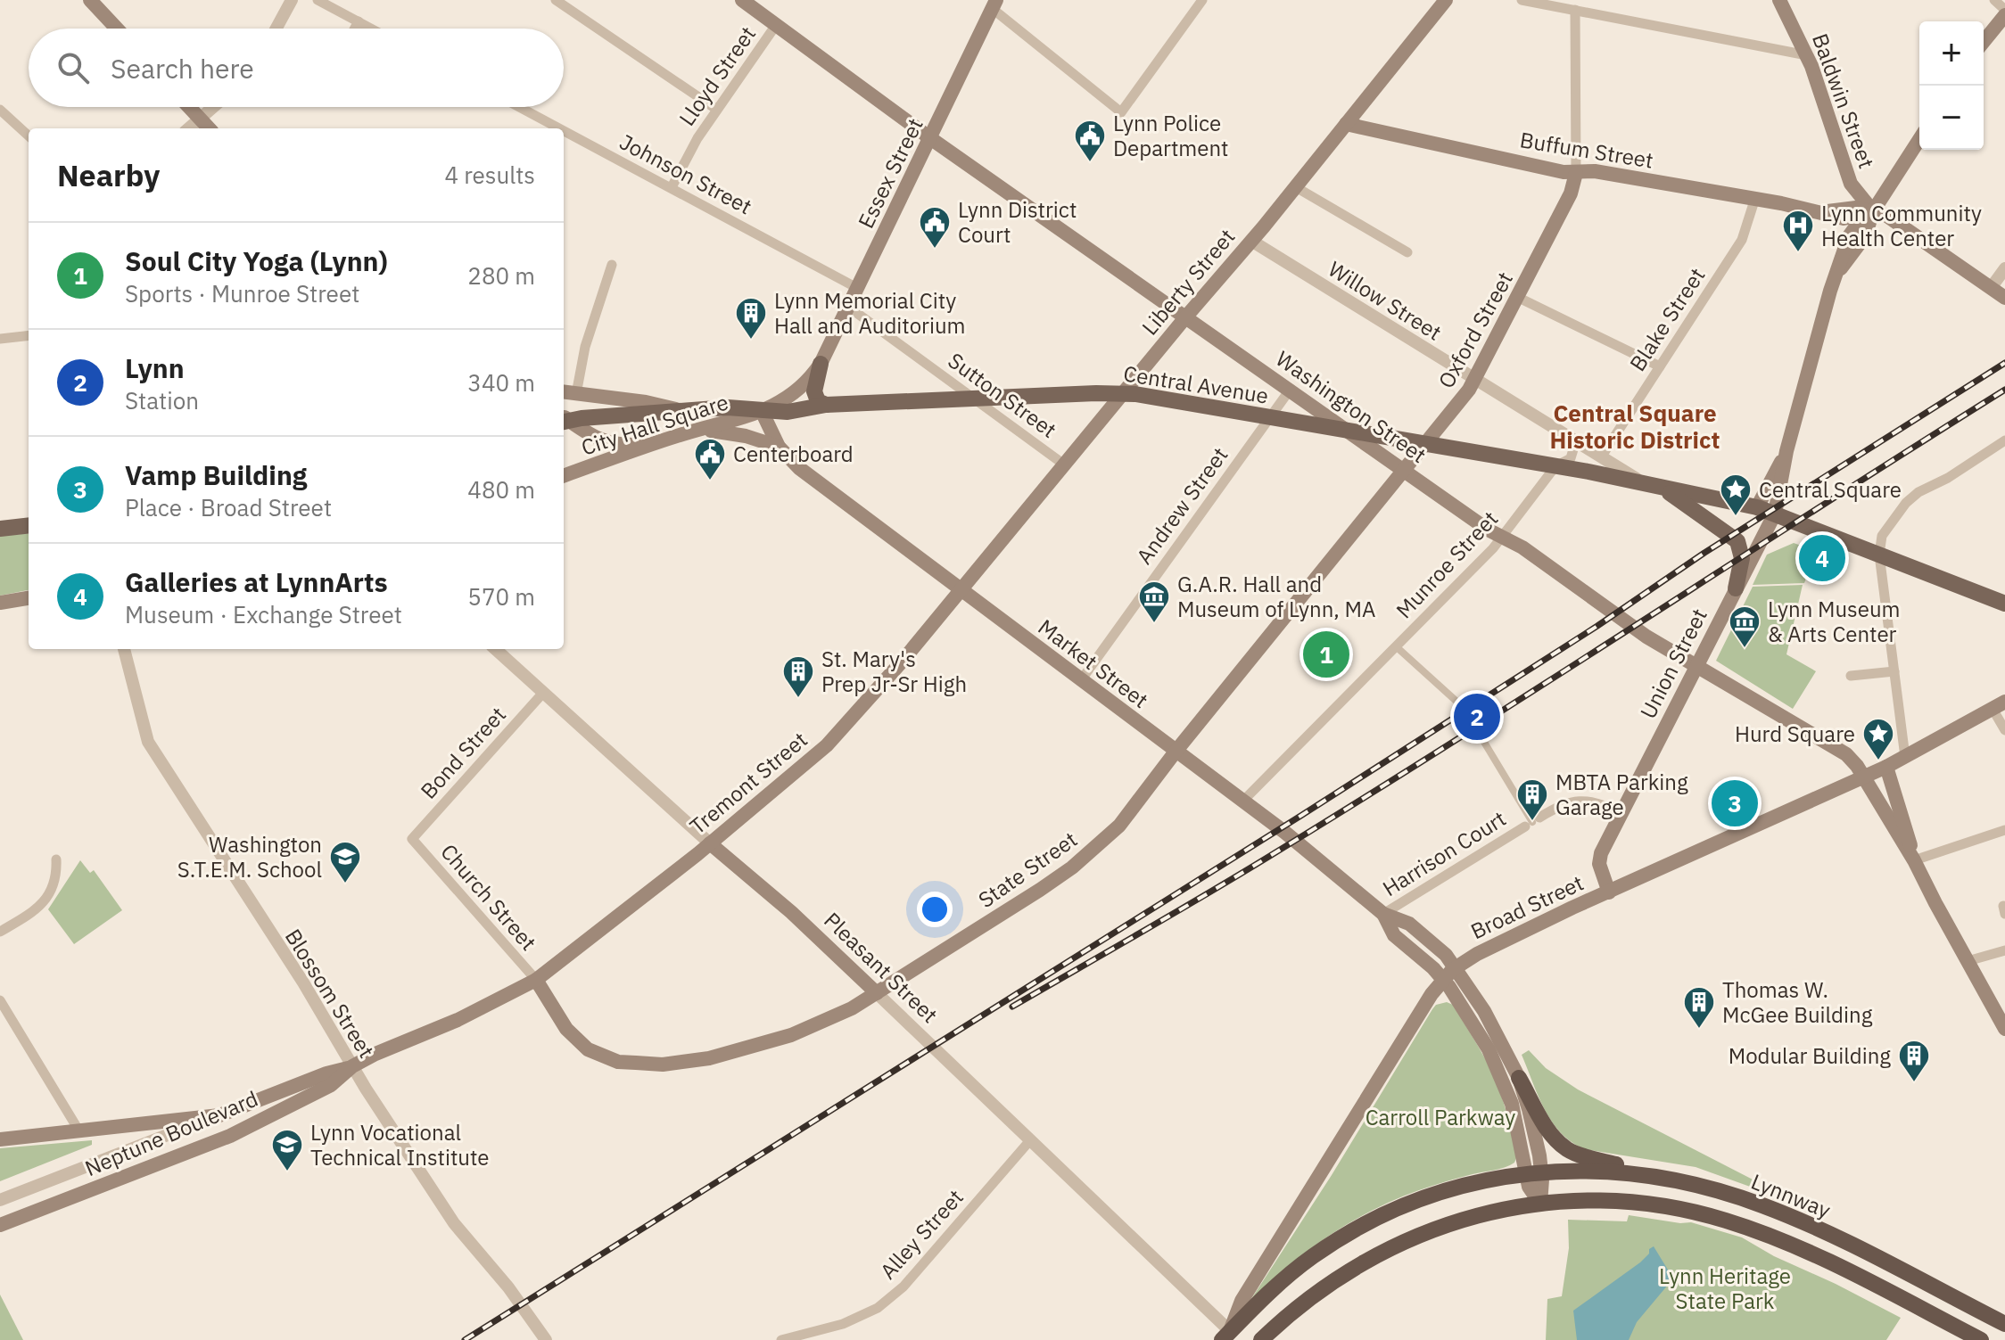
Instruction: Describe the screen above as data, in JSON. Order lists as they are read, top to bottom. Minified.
{"streets":{"highway":["Lynnway"],"main road":["Baldwin Street","Buffum Street","Essex Street","Liberty Street","Oxford Street","Central Avenue","Washington Street","City Hall Square","Market Street","Union Street","Tremont Street","State Street","Broad Street","Pleasant Street","Neptune Boulevard"],"street":["Lloyd Street","Johnson Street","Willow Street","Blake Street","Sutton Street","Andrew Street","Munroe Street","Bond Street","Harrison Court","Church Street","Blossom Street","Alley Street"]},"crossings":[["Lloyd Street","Johnson Street"],["Lloyd Street","Washington Street"],["Baldwin Street","Buffum Street"],["Baldwin Street","Union Street"],["Buffum Street","Liberty Street"],["Buffum Street","Blake Street"],["Buffum Street","Oxford Street"],["Buffum Street","Union Street"],["Essex Street","Johnson Street"],["Essex Street","Sutton Street"],["Essex Street","Washington Street"],["Essex Street","City Hall Square"],["Liberty Street","Willow Street"],["Liberty Street","Central Avenue"],["Liberty Street","Sutton Street"],["Liberty Street","Washington Street"],["Liberty Street","Market Street"],["Liberty Street","Tremont Street"],["Willow Street","Blake Street"],["Willow Street","Oxford Street"],["Willow Street","Munroe Street"],["Oxford Street","Central Avenue"],["Oxford Street","Washington Street"],["Oxford Street","Market Street"],["Oxford Street","State Street"],["Central Avenue","Sutton Street"],["Central Avenue","Washington Street"],["Central Avenue","City Hall Square"],["Central Avenue","Andrew Street"],["Central Avenue","Munroe Street"],["Washington Street","Andrew Street"],["Washington Street","Munroe Street"],["Washington Street","Union Street"],["Washington Street","Broad Street"],["City Hall Square","Market Street"],["Andrew Street","Market Street"],["Munroe Street","Market Street"],["Market Street","Tremont Street"],["Market Street","Harrison Court"],["Market Street","State Street"],["Market Street","Broad Street"],["Union Street","Harrison Court"],["Union Street","Broad Street"],["Bond Street","Church Street"],["Bond Street","Pleasant Street"],["Tremont Street","State Street"],["Tremont Street","Church Street"],["Tremont Street","Pleasant Street"],["Tremont Street","Neptune Boulevard"],["State Street","Church Street"],["State Street","Pleasant Street"],["State Street","Neptune Boulevard"],["Church Street","Neptune Boulevard"],["Broad Street","Pleasant Street"],["Broad Street","Lynnway"],["Pleasant Street","Lynnway"],["Pleasant Street","Alley Street"],["Blossom Street","Neptune Boulevard"]],"districts":["Central Square Historic District"],"parks":["Carroll Parkway","Lynn Heritage State Park"],"places":{"public building":["Lynn Police Department","Lynn District Court","Centerboard"],"hospital":["Lynn Community Health Center"],"building":["Lynn Memorial City Hall and Auditorium","St. Mary's Prep Jr-Sr High","MBTA Parking Garage","Thomas W. McGee Building","Modular Building"],"place":["Central Square","Hurd Square"],"museum":["G.A.R. Hall and Museum of Lynn, MA","Lynn Museum & Arts Center"],"school or university":["Washington S.T.E.M. School","Lynn Vocational Technical Institute"]},"page":{"map_buttons":["+","−"],"search":"Search here","heading":["Nearby","4 results"],"list":[{"mark":"1","name":"Soul City Yoga (Lynn)","note":"Sports · Munroe Street","value":"280 m"},{"mark":"2","name":"Lynn","note":"Station","value":"340 m"},{"mark":"3","name":"Vamp Building","note":"Place · Broad Street","value":"480 m"},{"mark":"4","name":"Galleries at LynnArts","note":"Museum · Exchange Street","value":"570 m"}],"pins":["4","1","2","3"]}}
